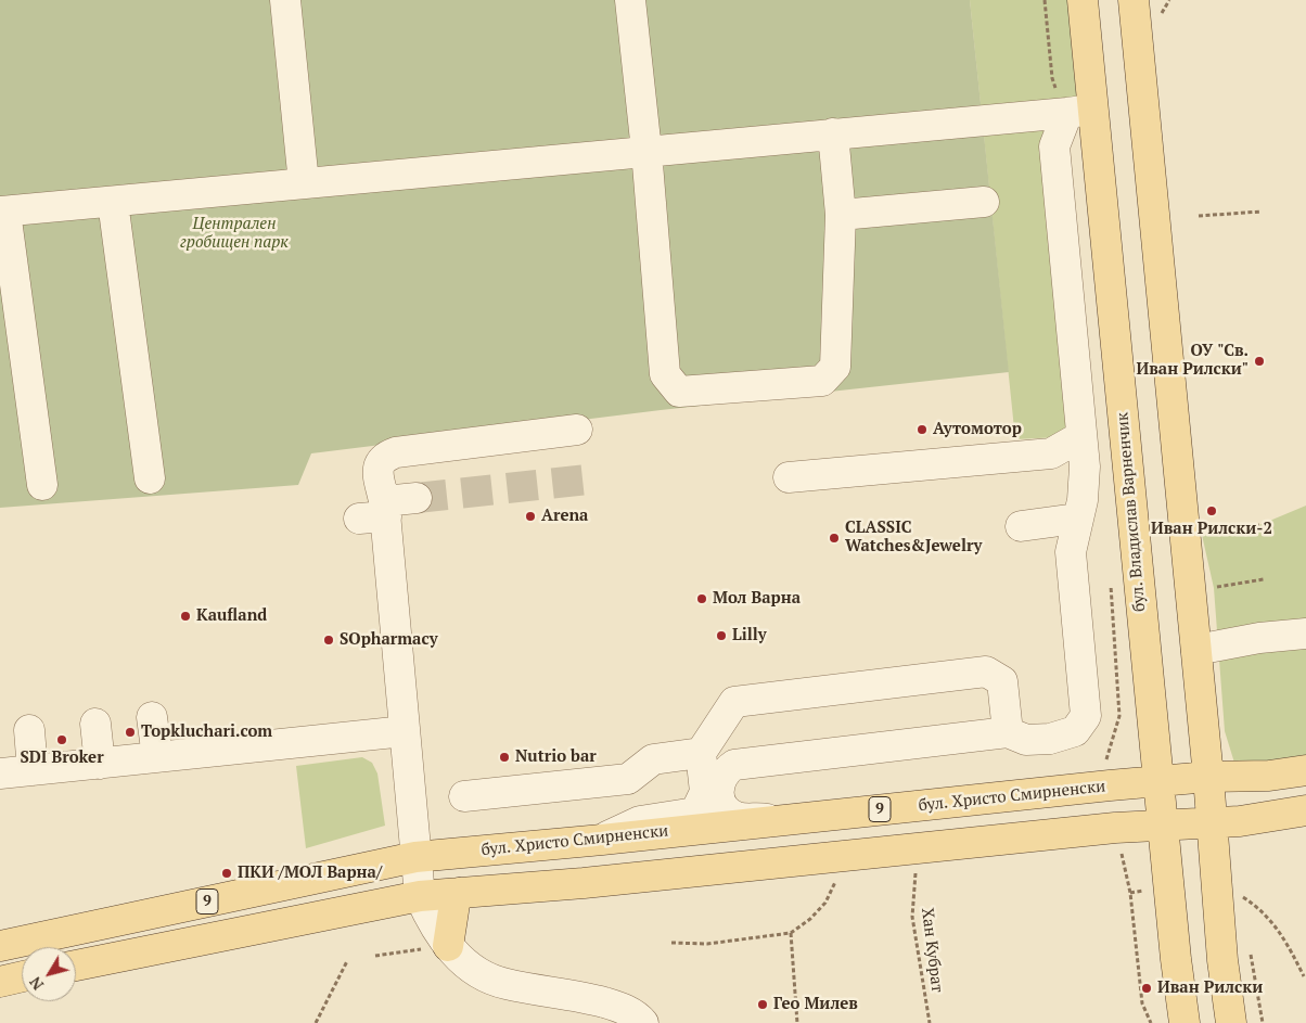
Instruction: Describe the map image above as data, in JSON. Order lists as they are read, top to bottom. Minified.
{"streets":{"main road":["бул. Владислав Варненчик","бул. Христо Смирненски","9"],"path":["Хан Кубрат"]},"crossings":[["бул. Владислав Варненчик","бул. Христо Смирненски"],["бул. Владислав Варненчик","9"],["бул. Христо Смирненски","9"],["9","Хан Кубрат"]],"parks":["Централен гробищен парк"],"places":["ОУ \"Св. Иван Рилски\"","Аутомотор","Иван Рилски-2","Arena","CLASSIC Watches&Jewelry","Мол Варна","Kaufland","Lilly","SOpharmacy","Topkluchari.com","SDI Broker","Nutrio bar","ПКИ /МОЛ Варна/","Иван Рилски","Гео Милев"],"north":"bottom left"}
